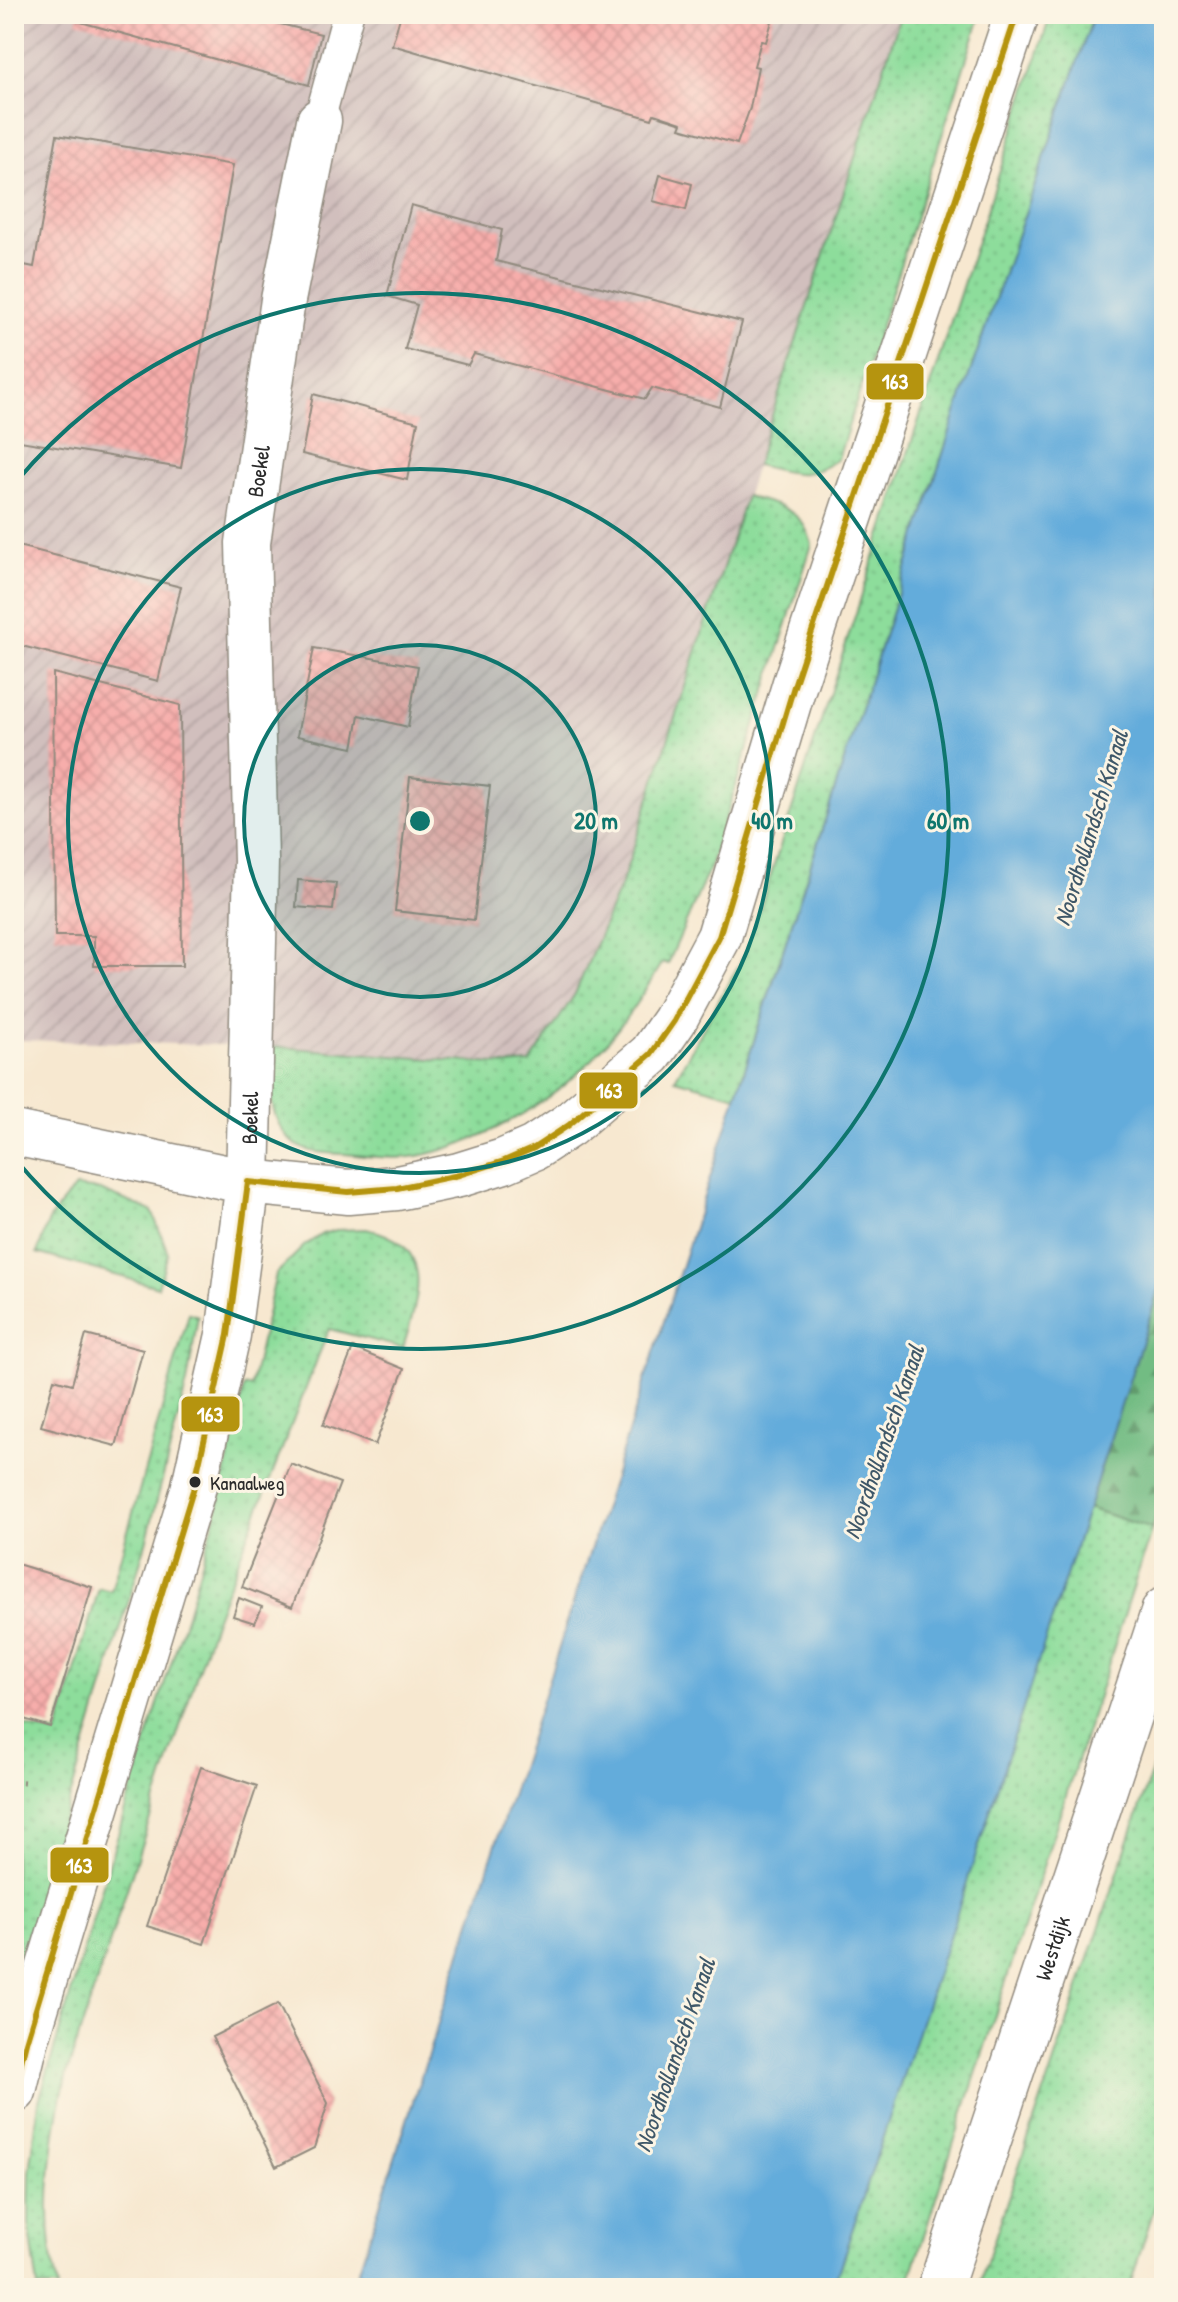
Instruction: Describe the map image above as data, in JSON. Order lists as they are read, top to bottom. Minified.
{"streets":{"street":["Boekel","Westdijk"]},"water":["Noordhollandsch Kanaal"],"places":["Kanaalweg"],"lines":["transit line 163"],"rings":["20 m","40 m","60 m"]}
